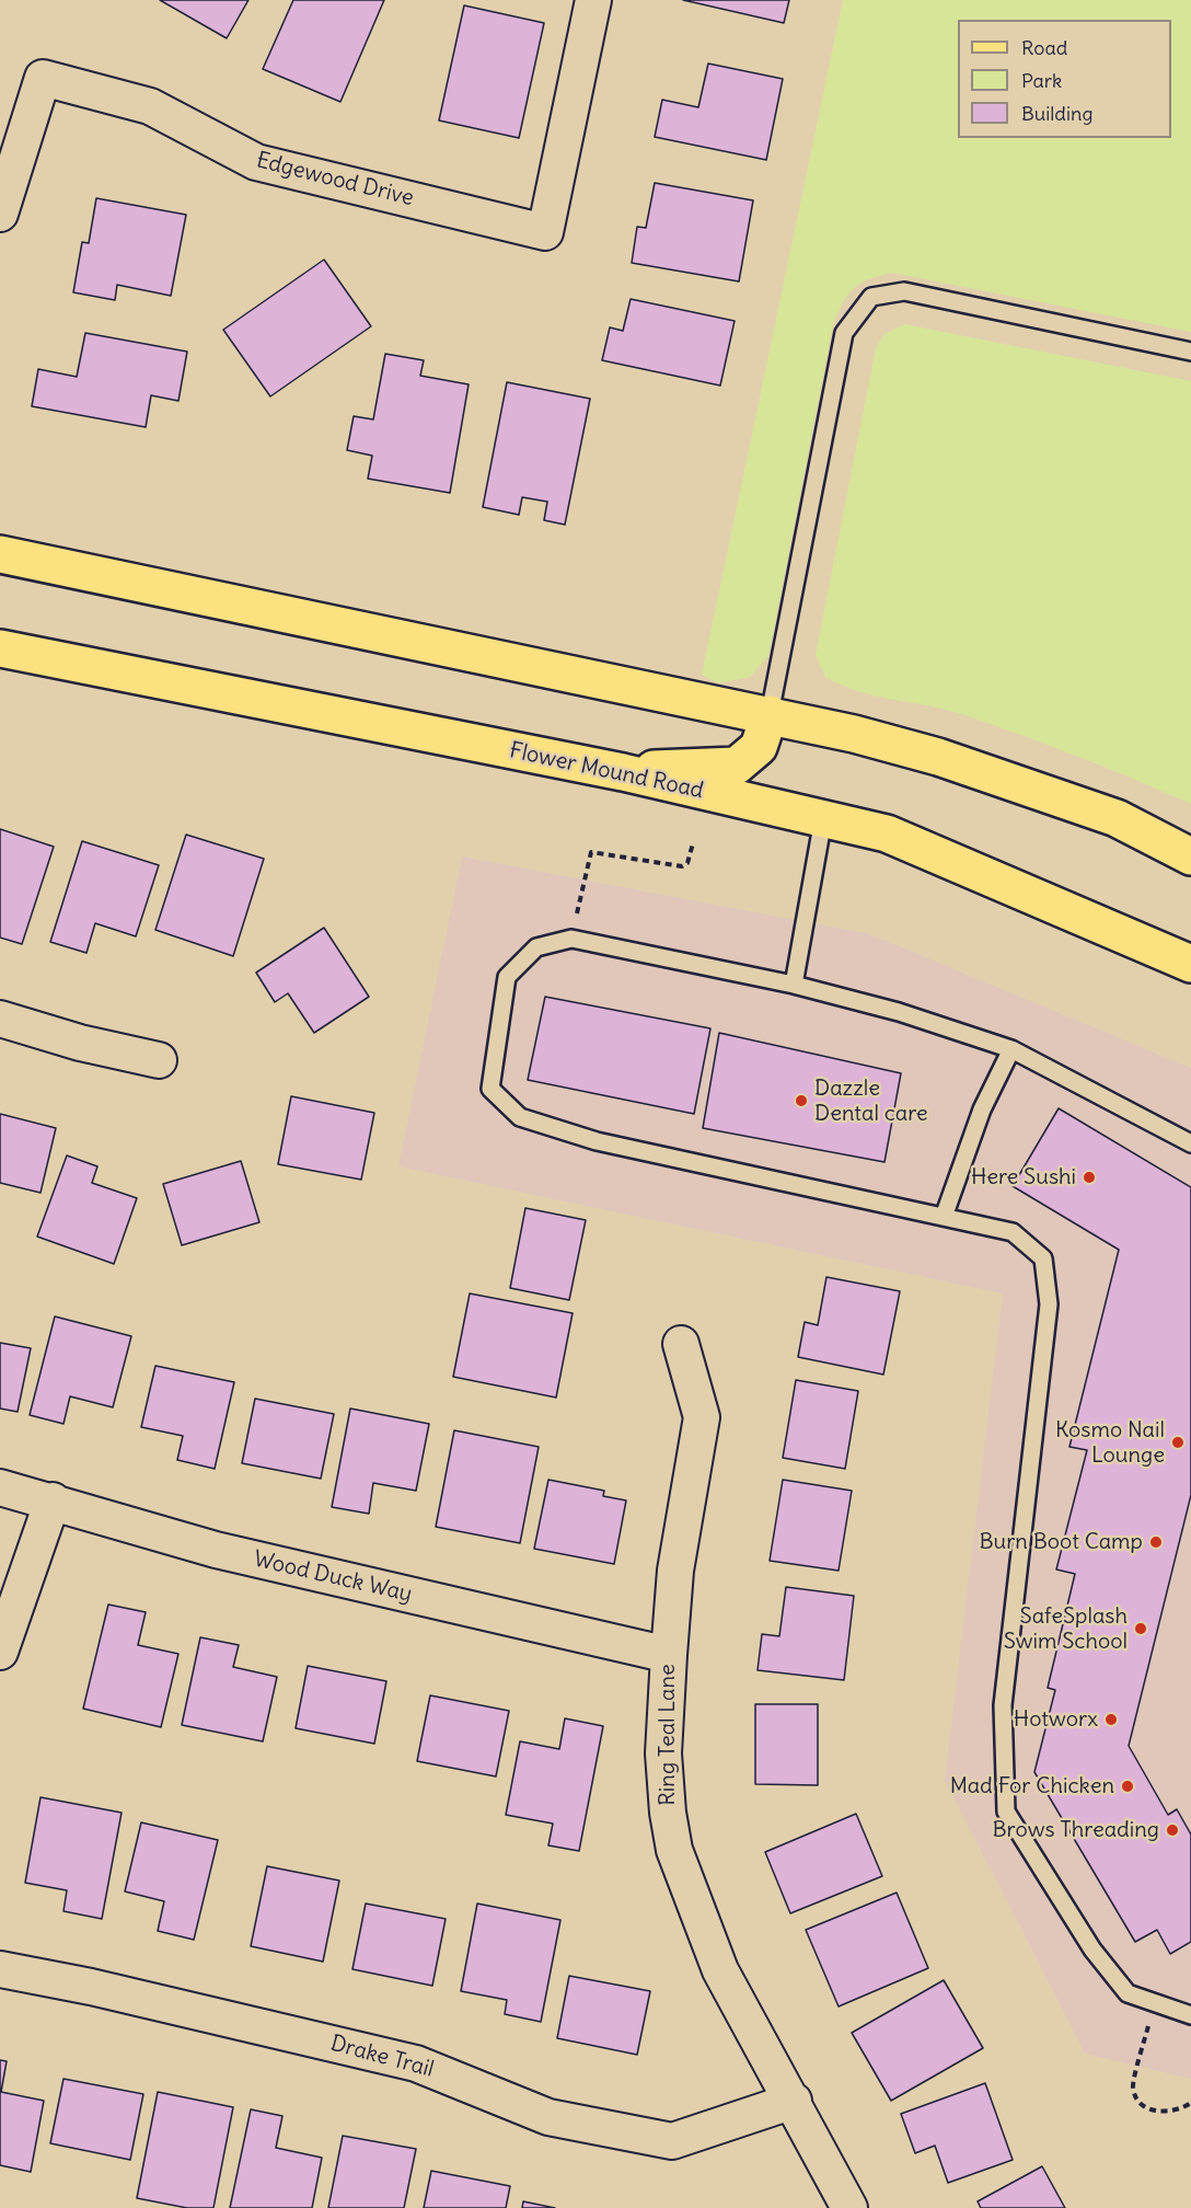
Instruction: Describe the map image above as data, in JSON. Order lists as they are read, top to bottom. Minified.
{"streets":{"main road":["Flower Mound Road"],"street":["Edgewood Drive","Wood Duck Way","Ring Teal Lane","Drake Trail"]},"crossings":[["Wood Duck Way","Ring Teal Lane"],["Ring Teal Lane","Drake Trail"]],"places":["Dazzle Dental care","Here Sushi","Kosmo Nail Lounge","Burn Boot Camp","SafeSplash Swim School","Hotworx","Mad For Chicken","Brows Threading"],"legend":["Road","Park","Building"]}
